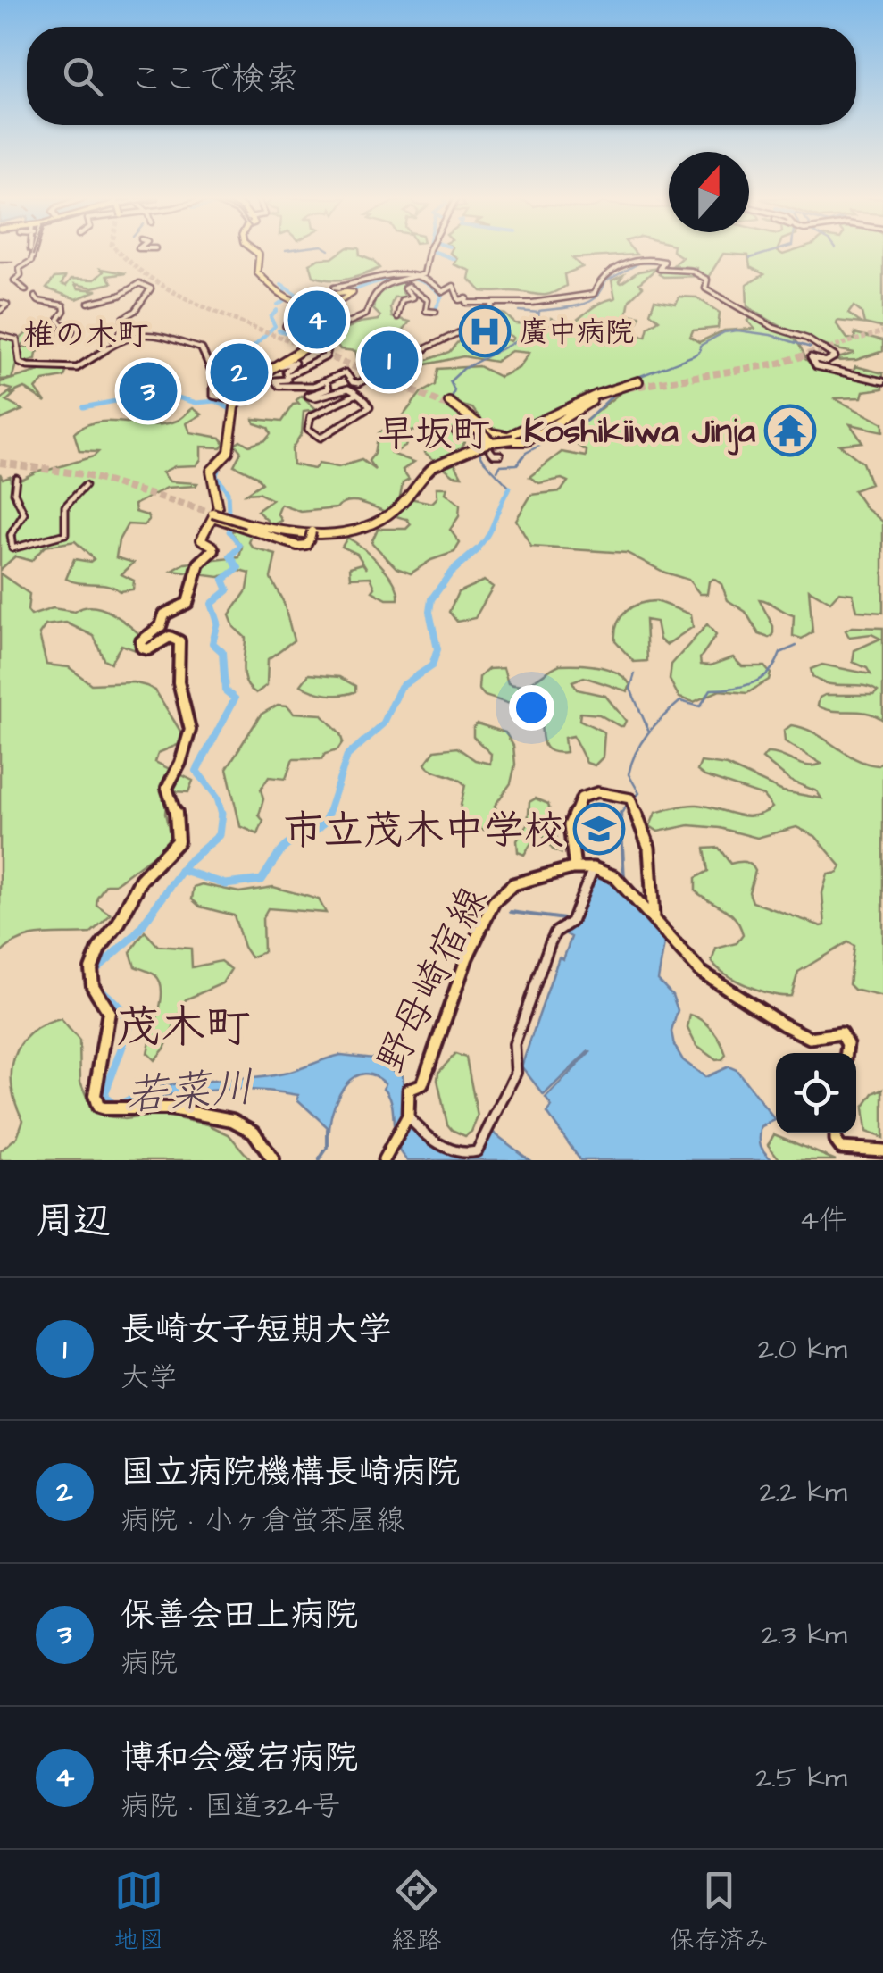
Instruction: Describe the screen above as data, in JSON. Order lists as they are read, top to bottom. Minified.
{"streets":{"main road":["野母崎宿線"]},"districts":["椎の木町","早坂町","茂木町"],"water":["若菜川"],"places":{"hospital":["廣中病院"],"temple":["Koshikiiwa Jinja"],"school or university":["市立茂木中学校"]},"north":"top","page":{"search":"ここで検索","pins":["4","1","2","3"],"heading":["周辺","4件"],"list":[{"mark":"1","name":"長崎女子短期大学","note":"大学","value":"2.0 km"},{"mark":"2","name":"国立病院機構長崎病院","note":"病院 · 小ヶ倉蛍茶屋線","value":"2.2 km"},{"mark":"3","name":"保善会田上病院","note":"病院","value":"2.3 km"},{"mark":"4","name":"博和会愛宕病院","note":"病院 · 国道324号","value":"2.5 km"}],"nav":["地図","経路","保存済み"]}}
